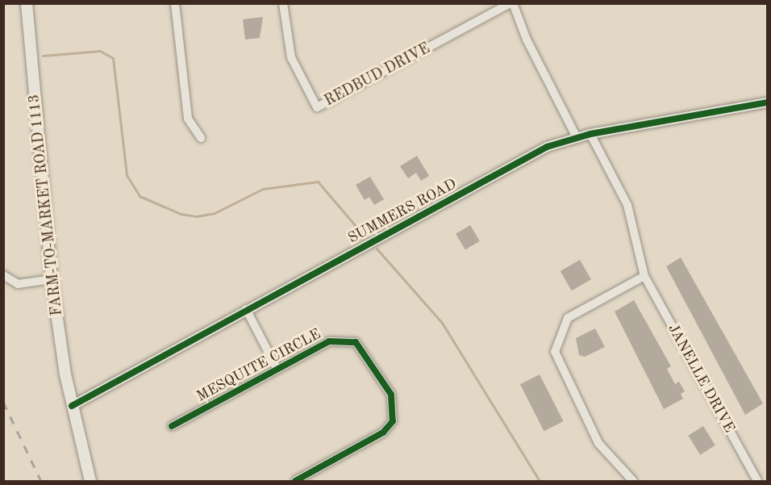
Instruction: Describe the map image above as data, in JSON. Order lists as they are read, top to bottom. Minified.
{"streets":{"main road":["FARM-TO-MARKET ROAD 1113"],"street":["REDBUD DRIVE","SUMMERS ROAD","MESQUITE CIRCLE","JANELLE DRIVE"]},"crossings":[["FARM-TO-MARKET ROAD 1113","SUMMERS ROAD"],["SUMMERS ROAD","JANELLE DRIVE"]]}
